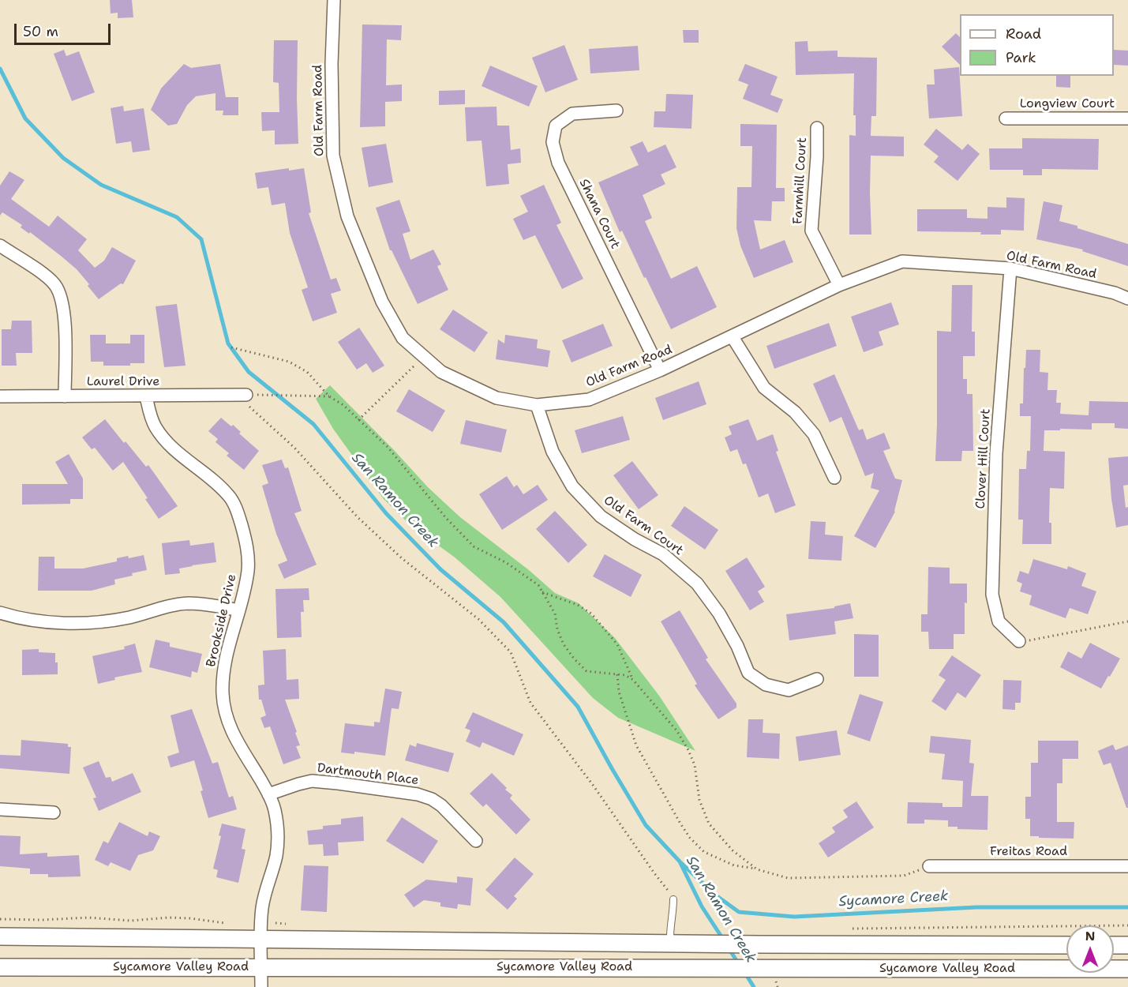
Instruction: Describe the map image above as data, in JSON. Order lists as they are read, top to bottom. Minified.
{"streets":{"main road":["Sycamore Valley Road"],"street":["Longview Court","Old Farm Road","Farmhill Court","Shana Court","Laurel Drive","Clover Hill Court","Old Farm Court","Brookside Drive","Dartmouth Place","Freitas Road"]},"crossings":[["Old Farm Road","Farmhill Court"],["Old Farm Road","Shana Court"],["Old Farm Road","Clover Hill Court"],["Old Farm Road","Old Farm Court"],["Laurel Drive","Brookside Drive"],["Brookside Drive","Dartmouth Place"],["Brookside Drive","Sycamore Valley Road"]],"water":["San Ramon Creek","Sycamore Creek"],"legend":["Road","Park"],"scale_bar":"50 m","north":"top"}
